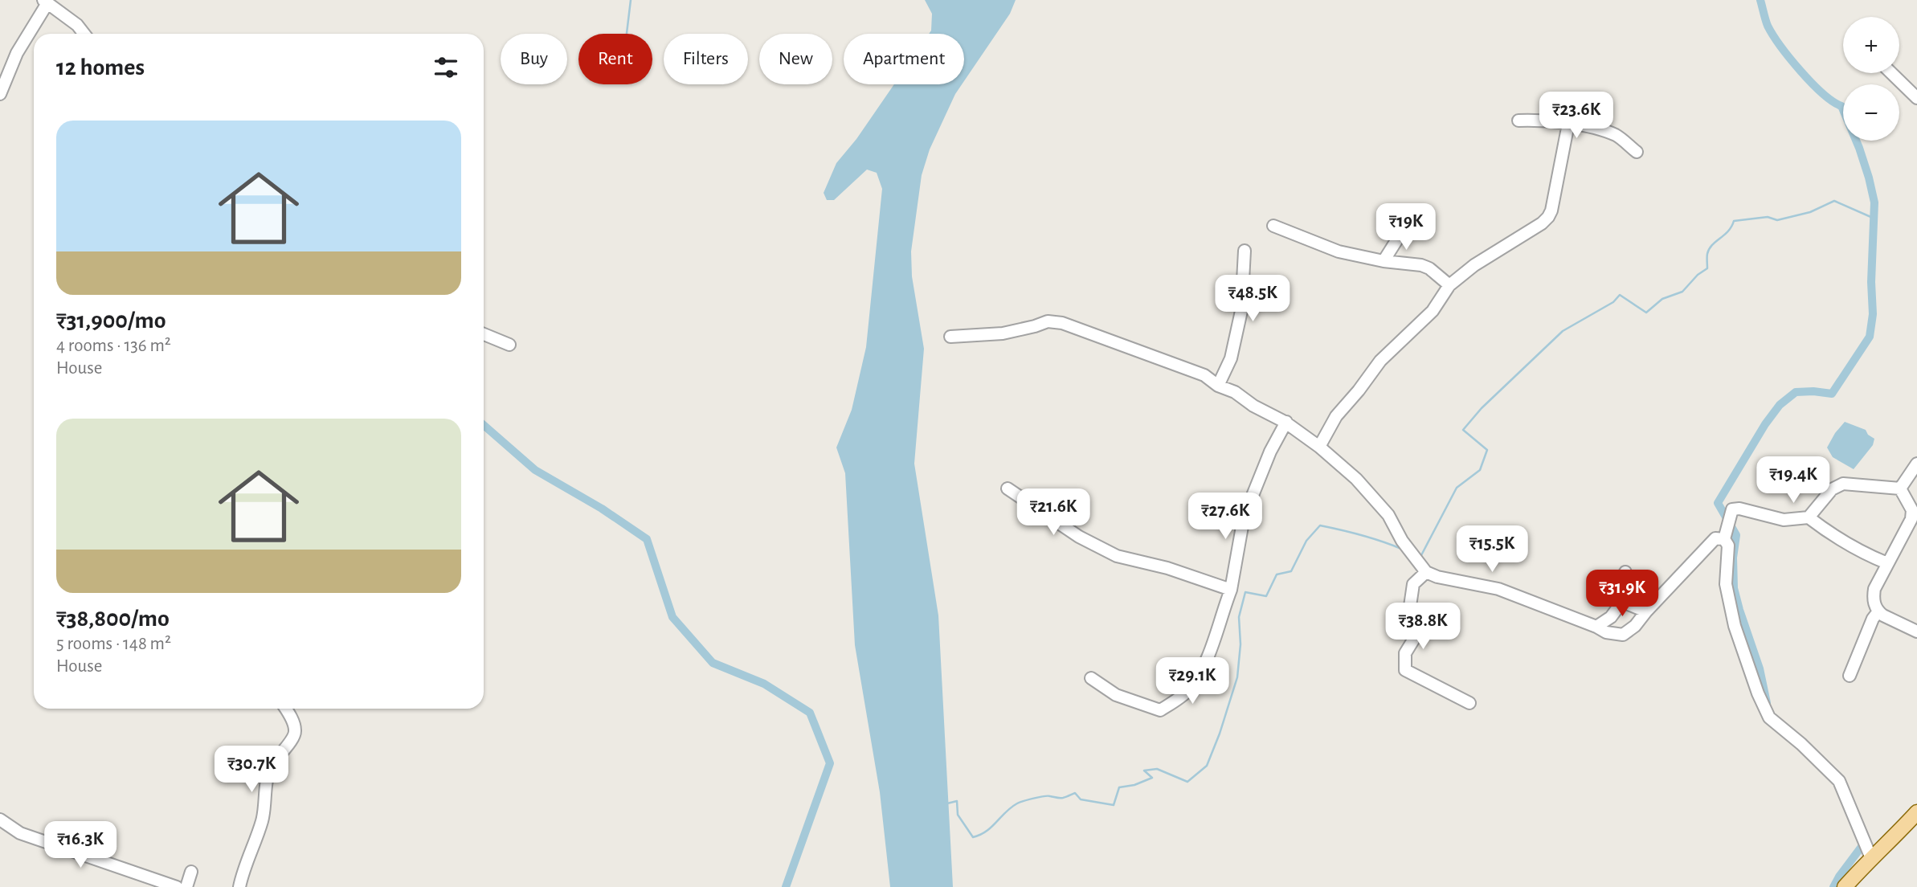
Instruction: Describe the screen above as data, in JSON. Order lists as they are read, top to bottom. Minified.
{"page":{"map_buttons":["+","−"],"chip":["Buy","Rent","Filters","New","Apartment"],"heading":"12 homes","price":["₹23.6K","₹19K","₹48.5K","₹19.4K","₹21.6K","₹27.6K","₹15.5K","₹31.9K","₹38.8K","₹29.1K","₹30.7K","₹16.3K"],"list":[{"name":"₹31,900/mo","note":"4 rooms · 136 m² · House"},{"name":"₹38,800/mo","note":"5 rooms · 148 m² · House"}]}}
